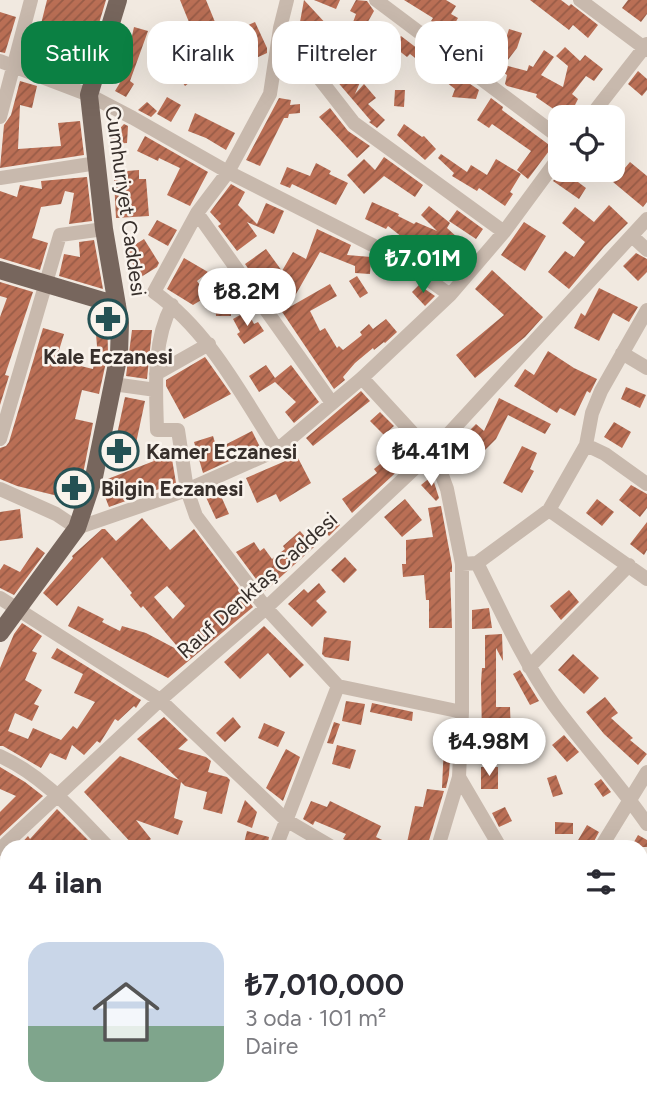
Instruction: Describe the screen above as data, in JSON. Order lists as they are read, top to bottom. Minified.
{"streets":{"main road":["Cumhuriyet Caddesi"],"street":["Rauf Denktaş Caddesi"]},"places":{"pharmacy":["Kale Eczanesi","Kamer Eczanesi","Bilgin Eczanesi"]},"page":{"chip":["Satılık","Kiralık","Filtreler","Yeni"],"price":["₺7.01M","₺8.2M","₺4.41M","₺4.98M"],"heading":"4 ilan","list":[{"name":"₺7,010,000","note":"3 oda · 101 m² · Daire"}]}}
